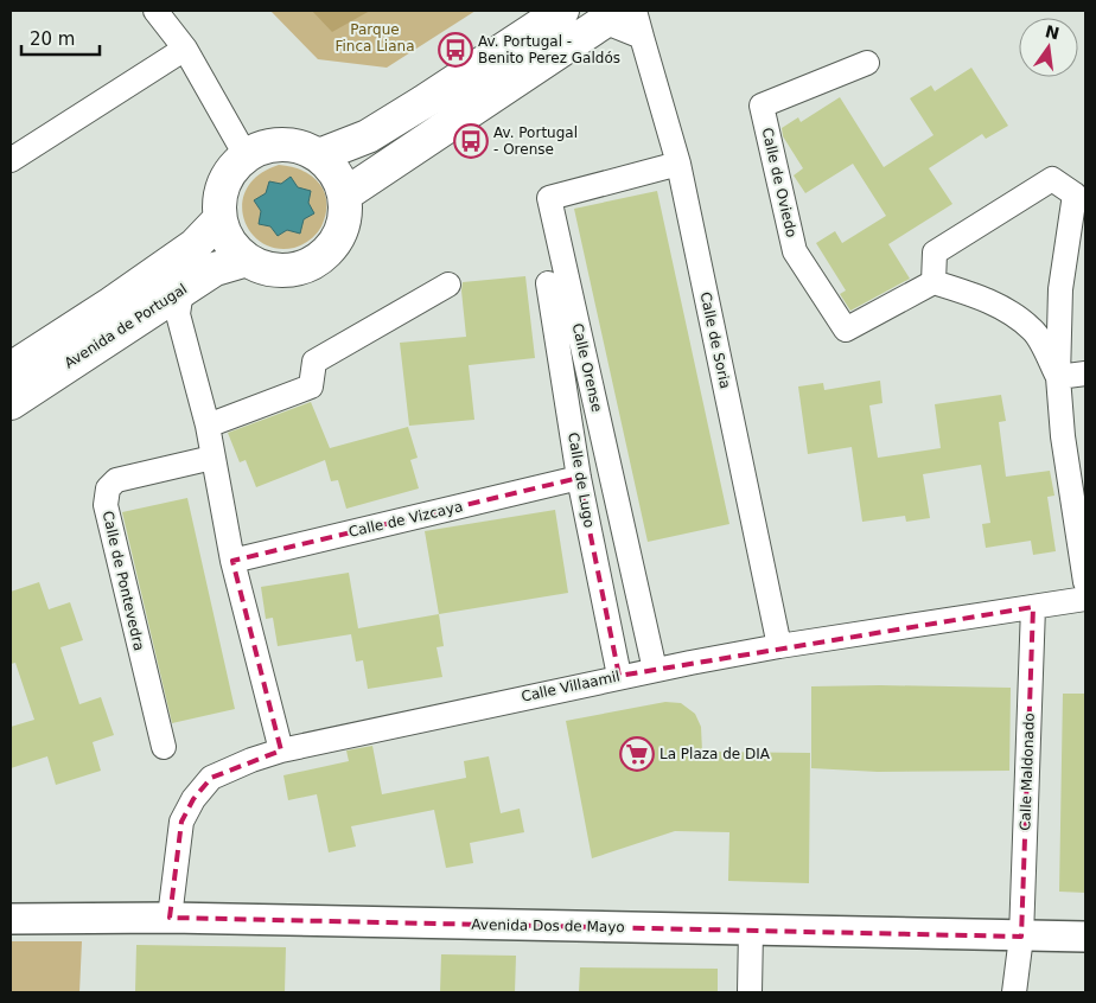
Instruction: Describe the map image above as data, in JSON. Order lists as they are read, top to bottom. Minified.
{"streets":{"main road":["Avenida de Portugal"],"street":["Calle de Oviedo","Calle de Soria","Calle Orense","Calle de Lugo","Calle de Vizcaya","Calle de Pontevedra","Calle Villaamil","Calle Maldonado","Avenida Dos de Mayo"]},"crossings":[["Calle de Soria","Calle Orense"],["Calle de Soria","Calle Villaamil"],["Calle Orense","Calle Villaamil"],["Calle de Lugo","Calle de Vizcaya"],["Calle de Lugo","Calle Villaamil"],["Calle Villaamil","Calle Maldonado"],["Calle Villaamil","Avenida Dos de Mayo"],["Calle Maldonado","Avenida Dos de Mayo"]],"parks":["Parque Finca Liana"],"places":{"bus stop":["Av. Portugal - Benito Perez Galdós","Av. Portugal - Orense"],"supermarket":["La Plaza de DIA"]},"scale_bar":"20 m","north":"top"}
